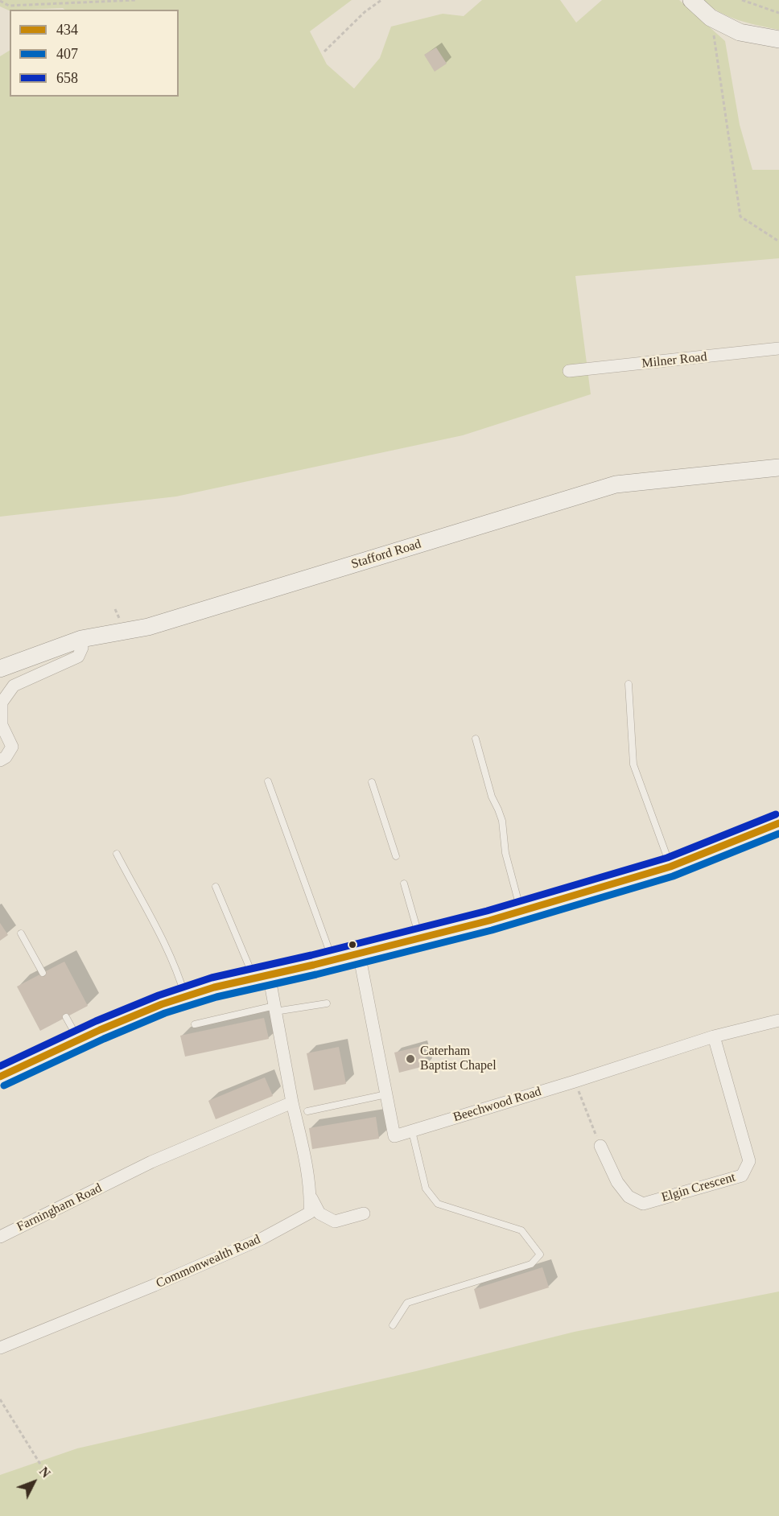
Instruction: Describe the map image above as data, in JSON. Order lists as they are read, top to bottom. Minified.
{"streets":{"street":["Milner Road","Stafford Road","Beechwood Road","Elgin Crescent","Farningham Road","Commonwealth Road"]},"crossings":[["Beechwood Road","Elgin Crescent"],["Farningham Road","Commonwealth Road"]],"places":["Caterham Baptist Chapel"],"lines":["transit line 658","transit line 434","transit line 407"],"legend":["434","407","658"],"north":"top right"}
